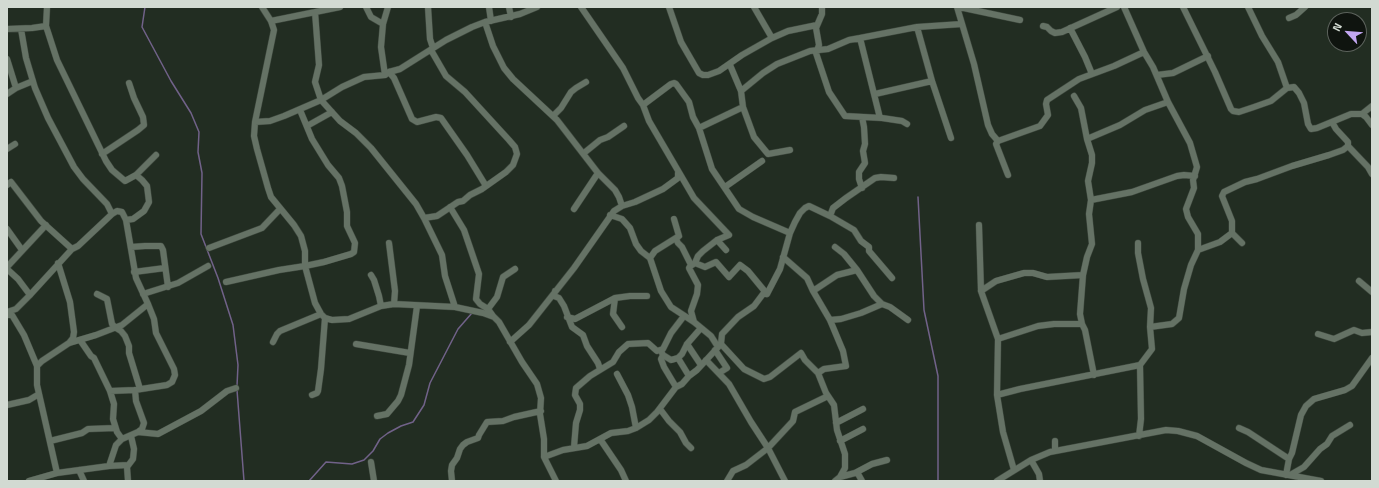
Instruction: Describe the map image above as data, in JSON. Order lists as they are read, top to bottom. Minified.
{"north":"top left"}
